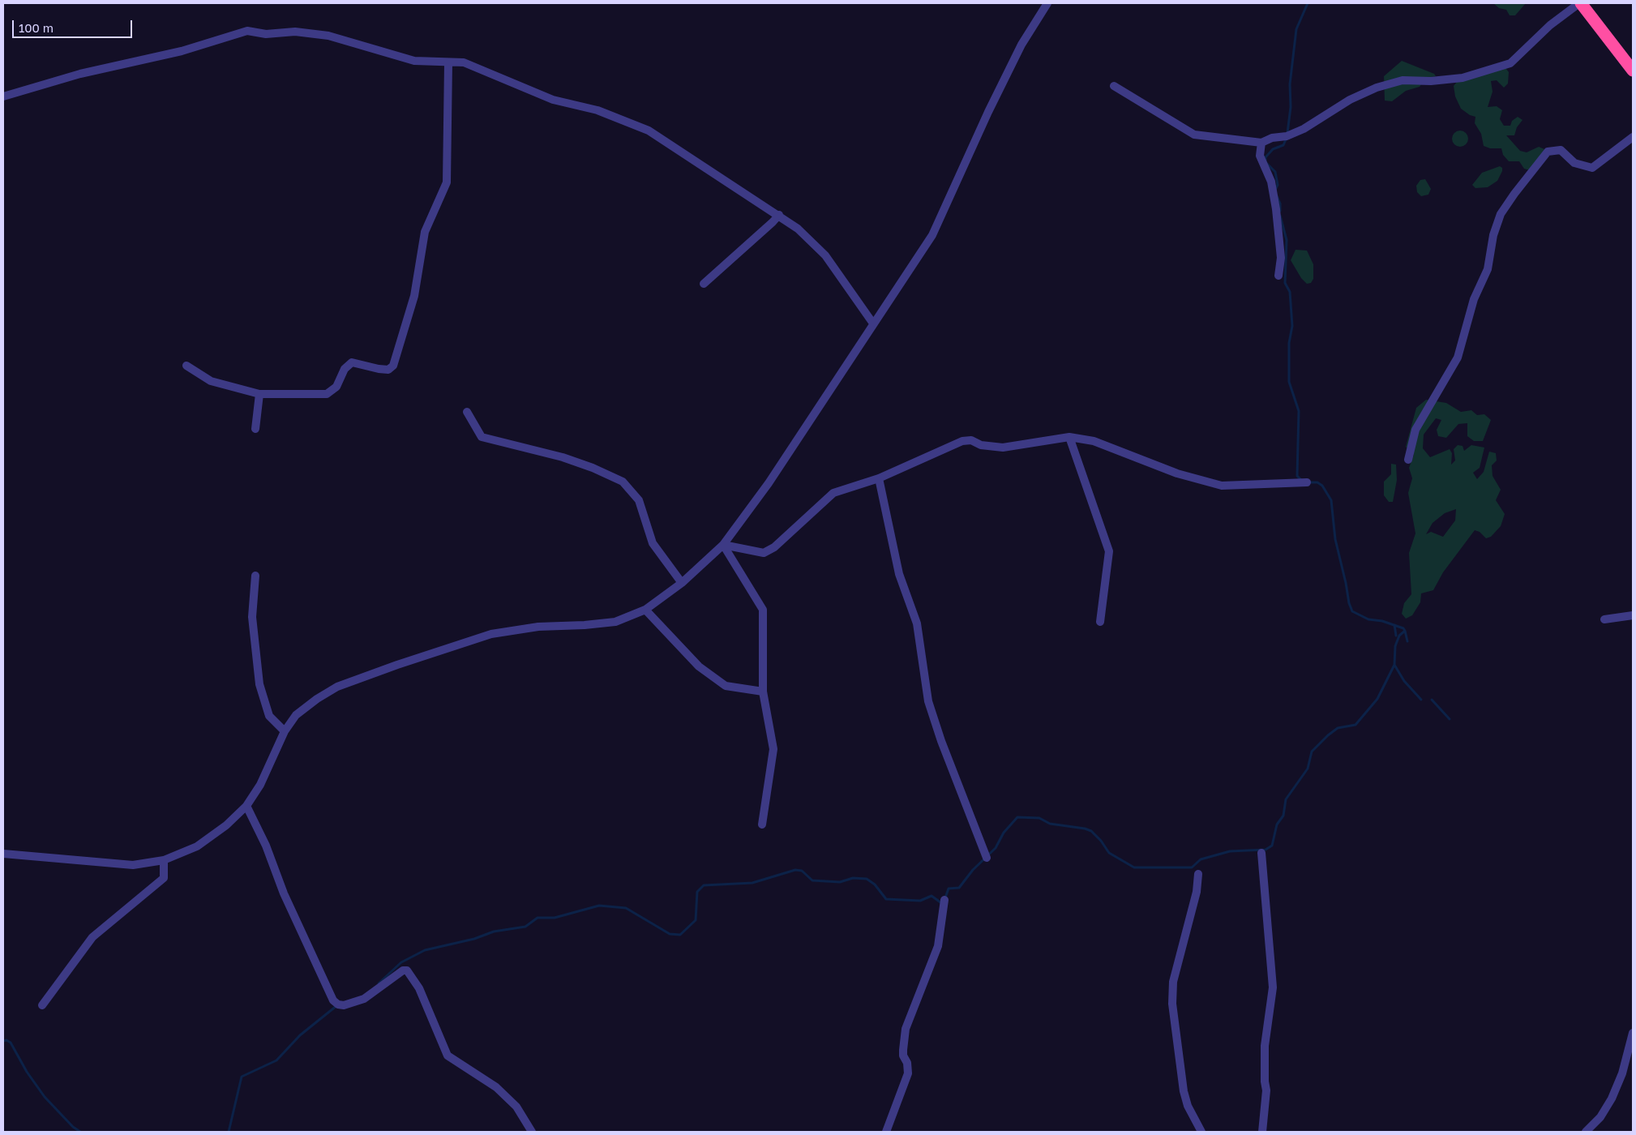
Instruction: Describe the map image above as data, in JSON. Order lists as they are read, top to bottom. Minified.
{"scale_bar":"100 m"}
